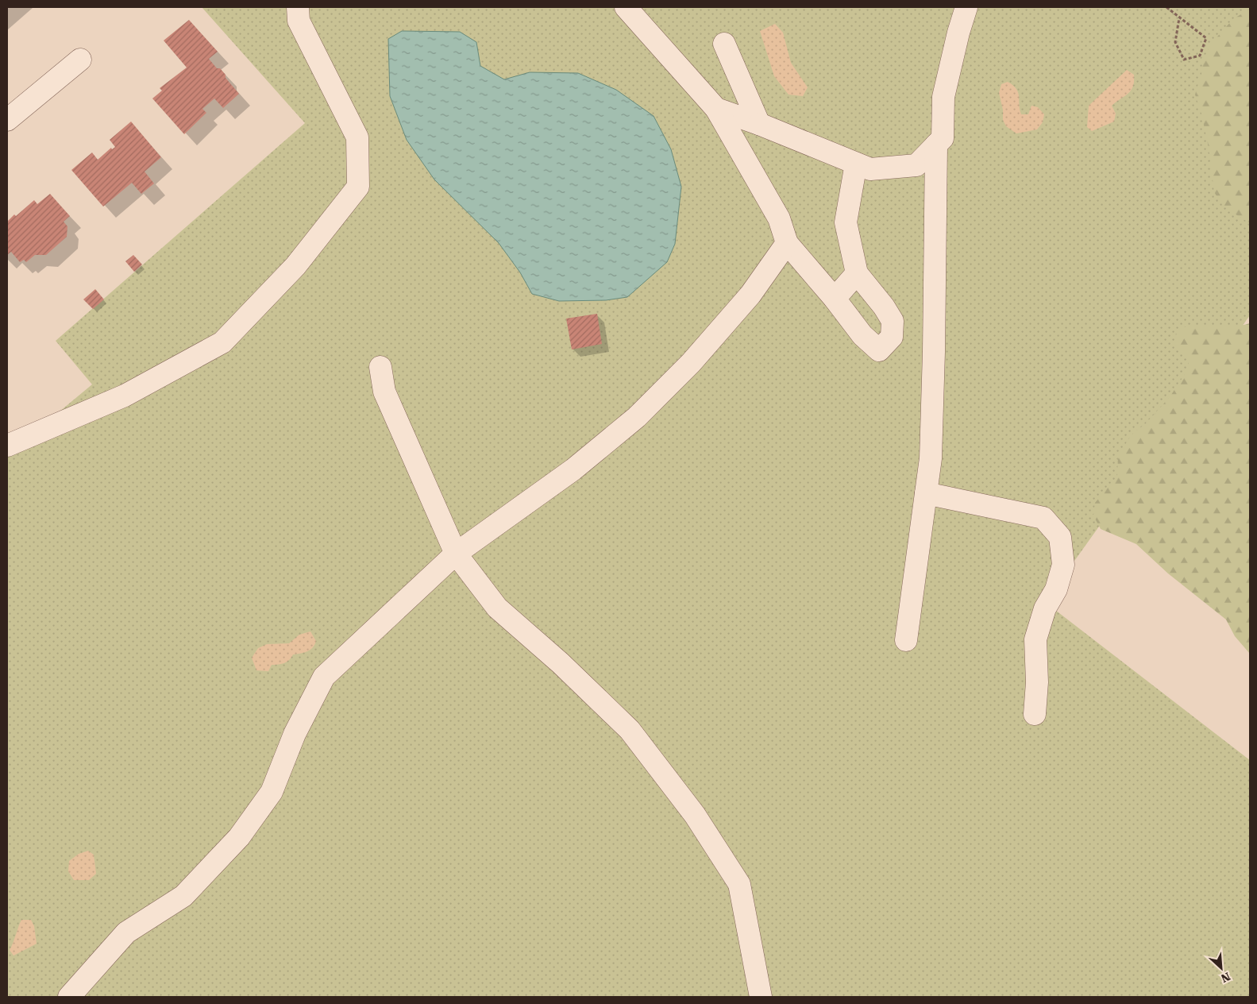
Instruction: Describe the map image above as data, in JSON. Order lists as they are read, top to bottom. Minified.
{"north":"bottom right"}
